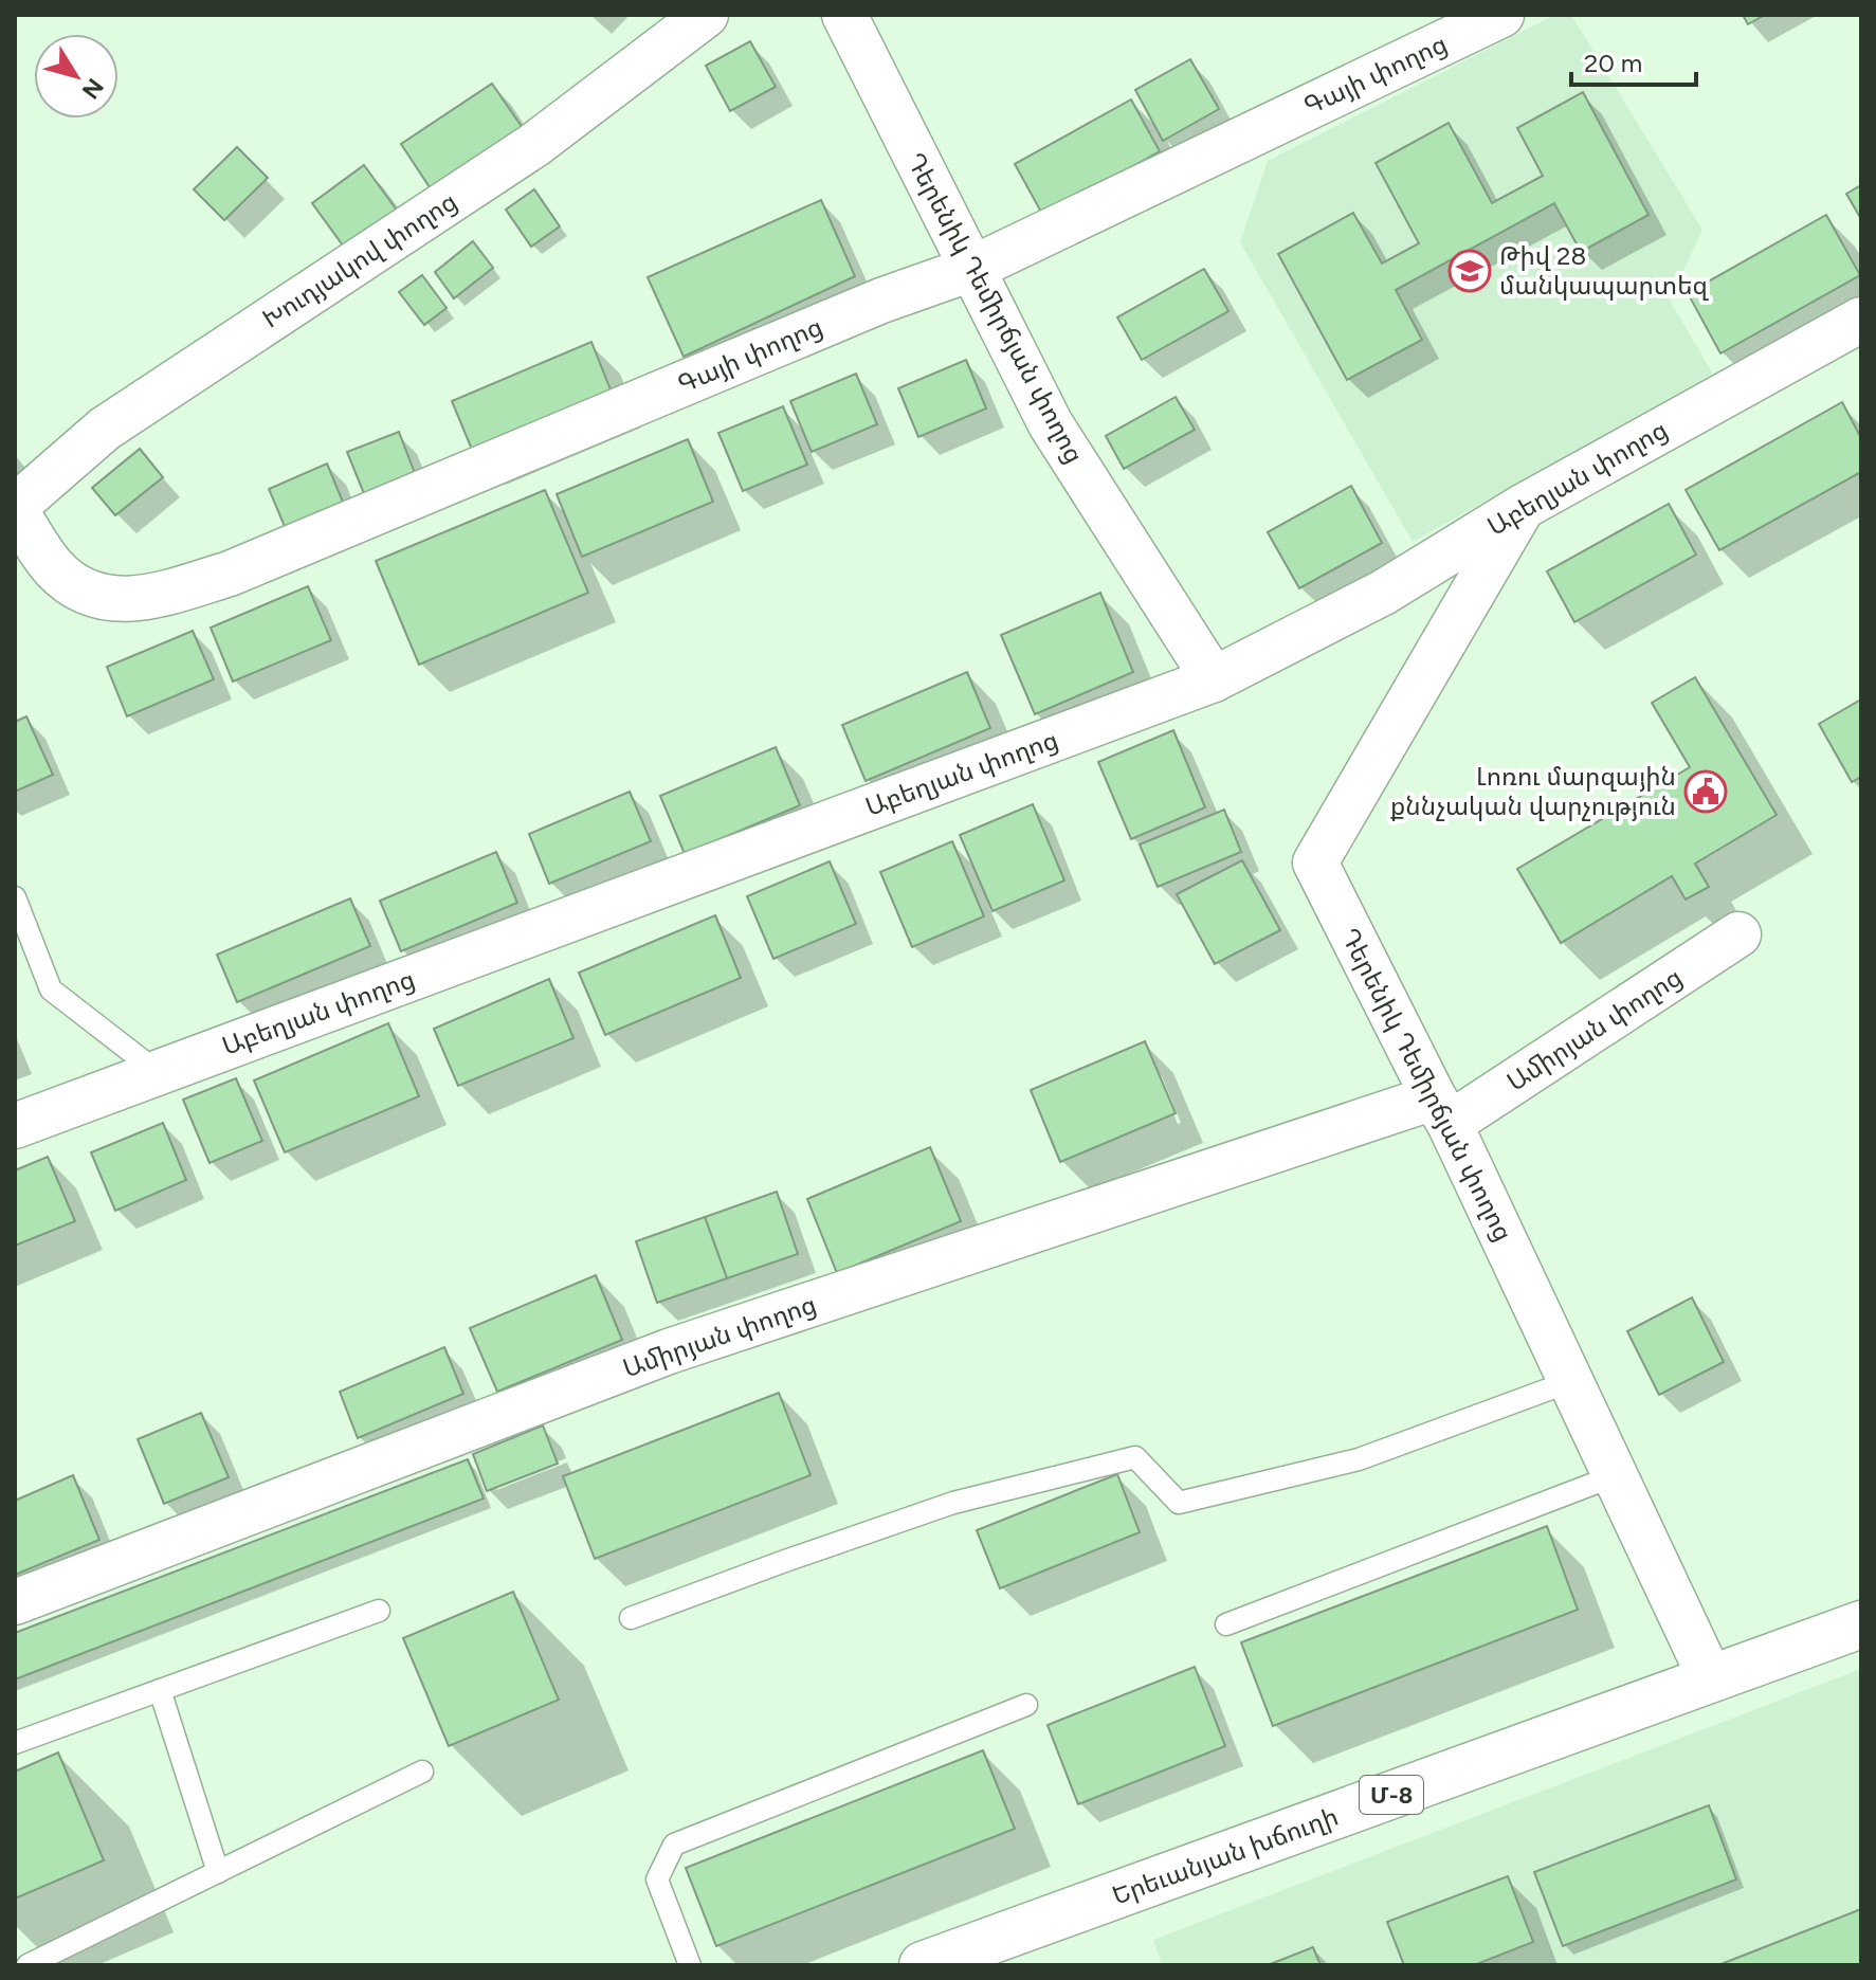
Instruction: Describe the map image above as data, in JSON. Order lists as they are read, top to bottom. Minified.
{"streets":{"highway":["Մ-8","Երեւանյան խճուղի"],"street":["Գայի փողոց","Խուդյակով փողոց","Դերենիկ Դեմիրճյան փողոց","Աբեղյան փողոց","Ամիրյան փողոց"]},"crossings":[["Գայի փողոց","Խուդյակով փողոց"],["Գայի փողոց","Դերենիկ Դեմիրճյան փողոց"],["Դերենիկ Դեմիրճյան փողոց","Աբեղյան փողոց"],["Դերենիկ Դեմիրճյան փողոց","Ամիրյան փողոց"],["Դերենիկ Դեմիրճյան փողոց","Երեւանյան խճուղի"]],"places":{"school or university":["Թիվ 28 մանկապարտեզ"],"public building":["Լոռու մարզային քննչական վարչություն"]},"scale_bar":"20 m","north":"bottom right"}
